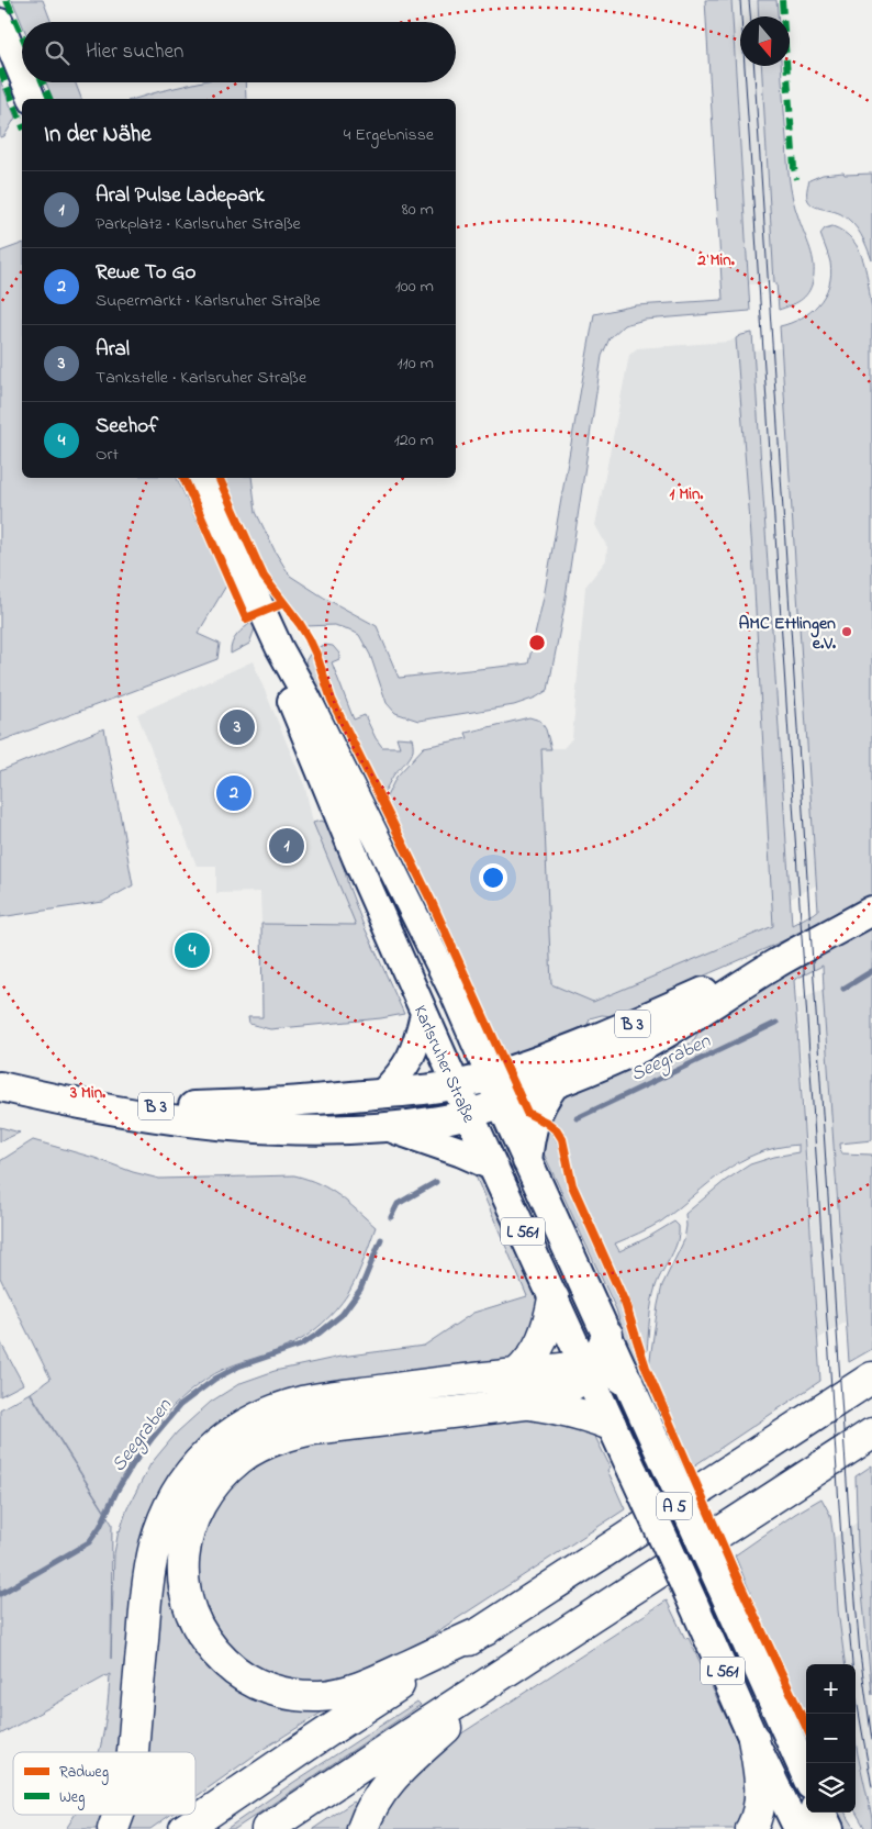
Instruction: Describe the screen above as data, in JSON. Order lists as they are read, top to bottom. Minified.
{"streets":{"highway":["A 5"],"main road":["B 3","Karlsruher Straße","L 561"]},"crossings":[["B 3","Karlsruher Straße"],["Karlsruher Straße","L 561"]],"water":["Seegraben"],"places":["AMC Ettlingen e.V."],"legend":["Radweg","Weg"],"north":"bottom","page":{"search":"Hier suchen","heading":["In der Nähe","4 Ergebnisse"],"list":[{"mark":"1","name":"Aral Pulse Ladepark","note":"Parkplatz · Karlsruher Straße","value":"80 m"},{"mark":"2","name":"Rewe To Go","note":"Supermarkt · Karlsruher Straße","value":"100 m"},{"mark":"3","name":"Aral","note":"Tankstelle · Karlsruher Straße","value":"110 m"},{"mark":"4","name":"Seehof","note":"Ort","value":"120 m"}],"pins":["3","2","1","4"],"map_buttons":["+","−"]},"rings":["2 Min.","1 Min.","3 Min."]}
